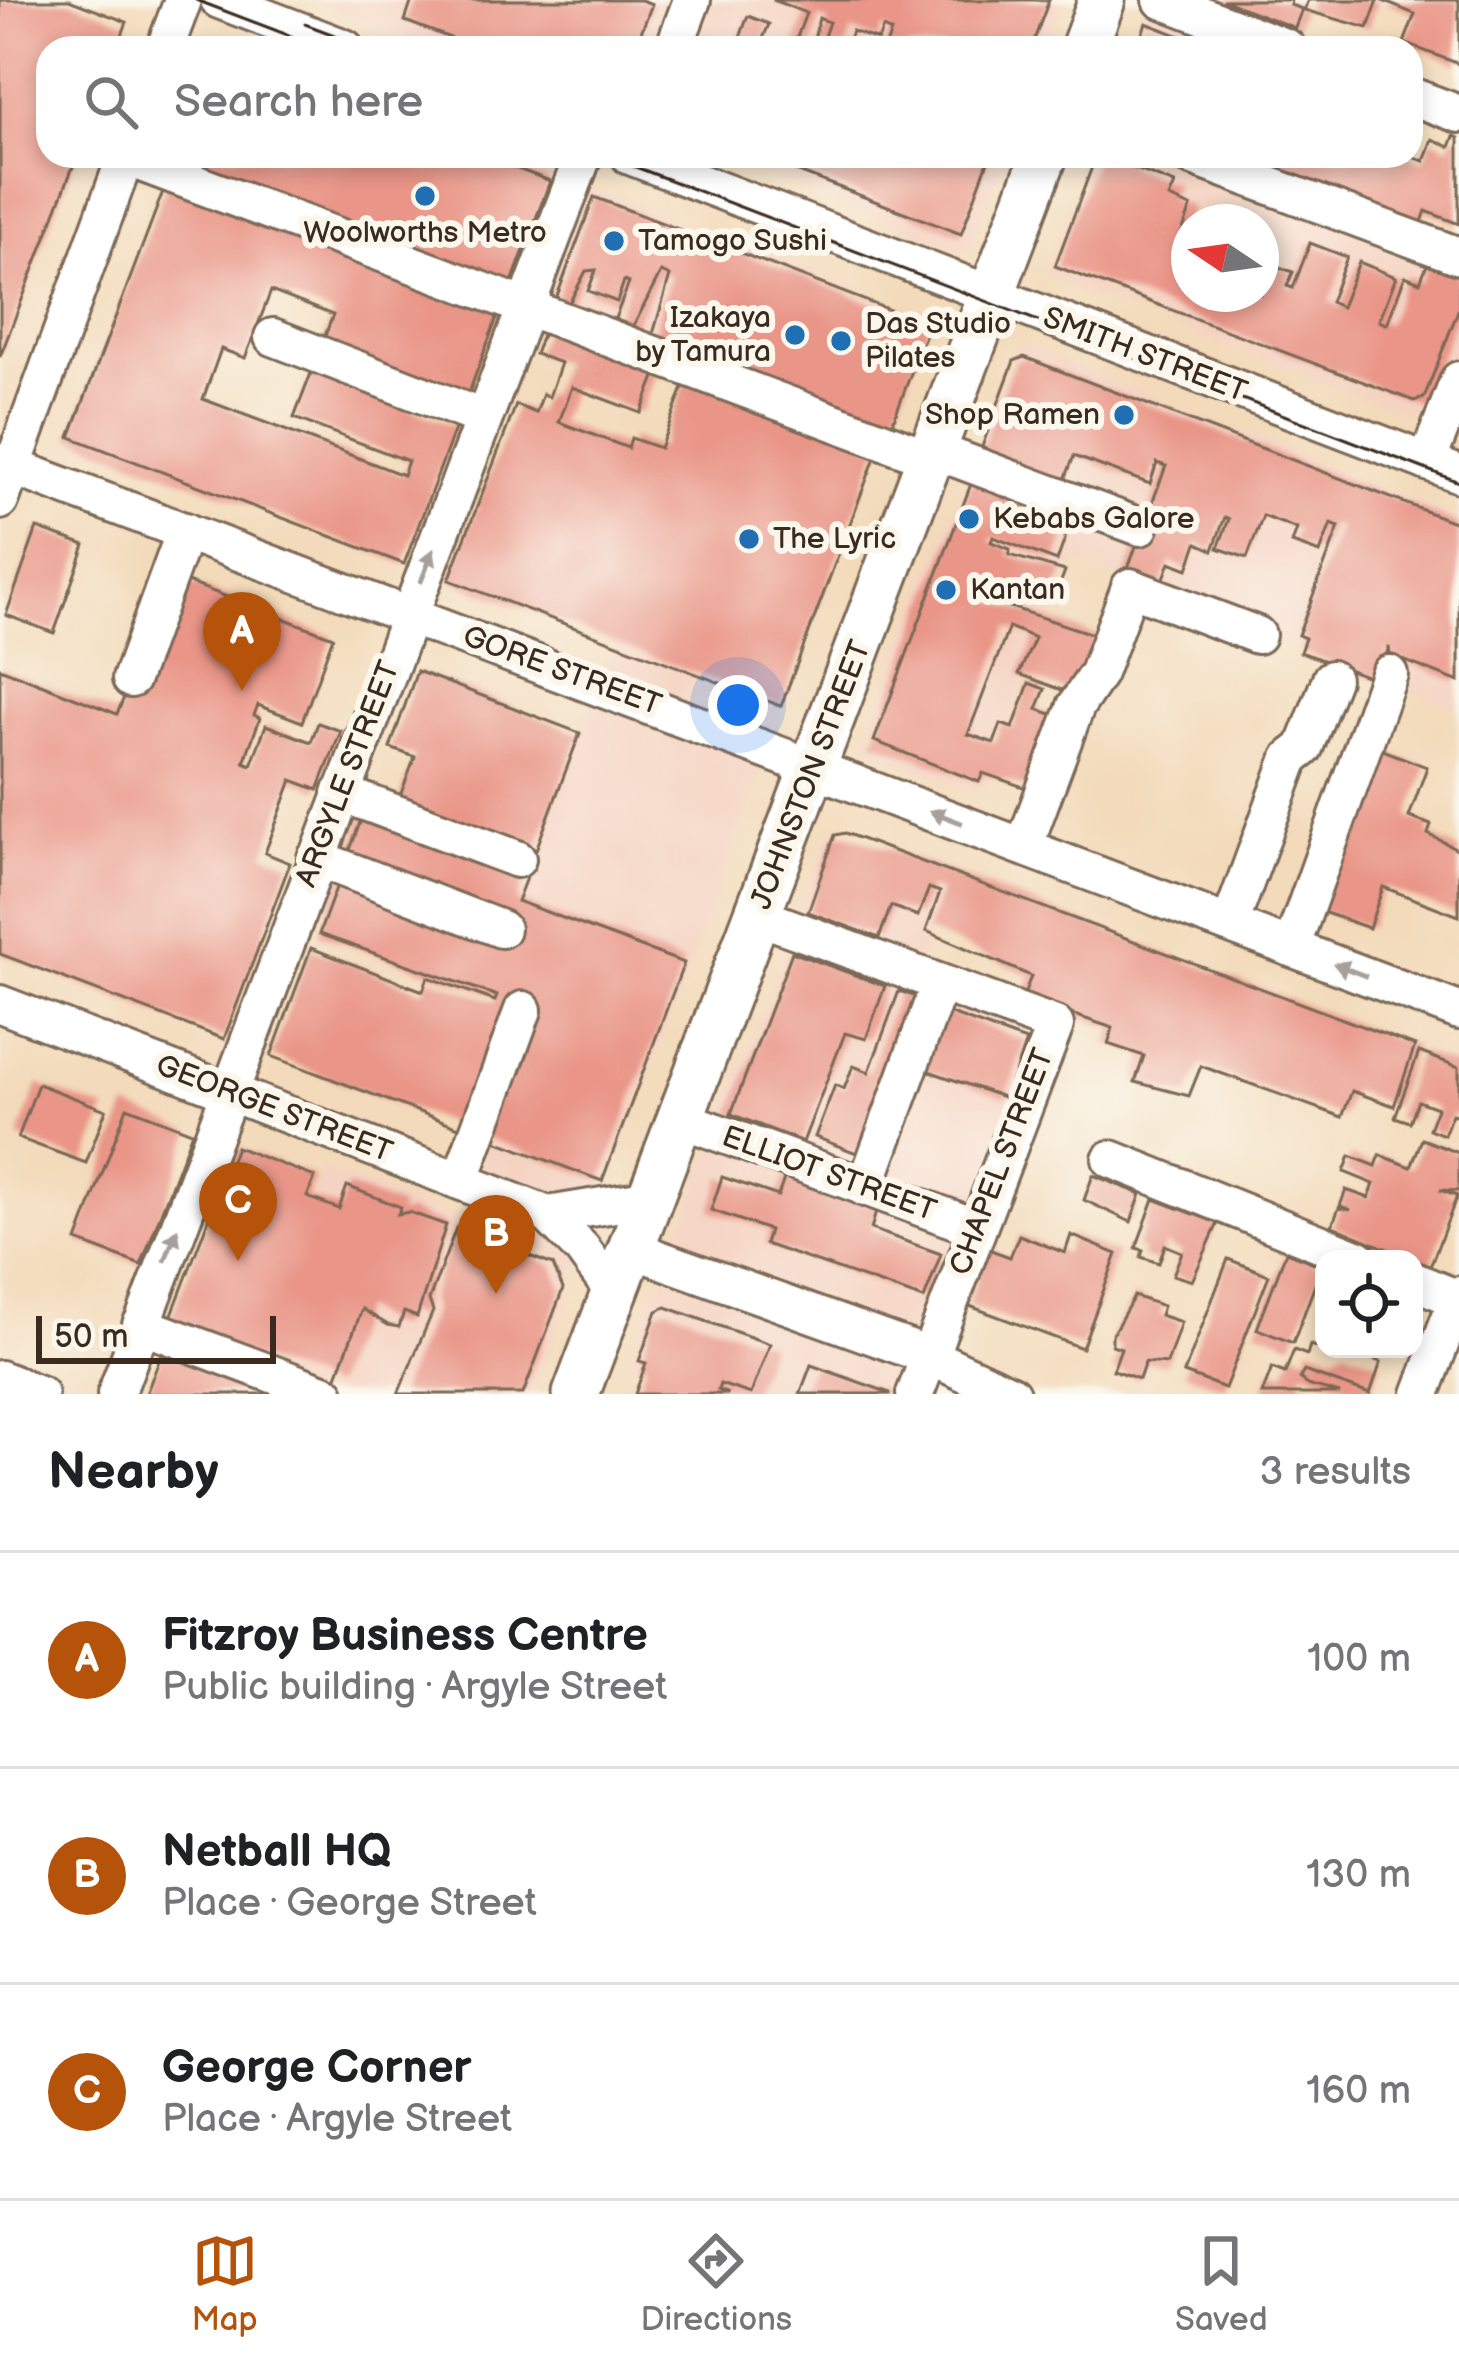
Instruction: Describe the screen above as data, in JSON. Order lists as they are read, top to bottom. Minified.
{"streets":{"main road":["JOHNSTON STREET"],"street":["SMITH STREET","GORE STREET","ARGYLE STREET","GEORGE STREET","CHAPEL STREET","ELLIOT STREET"]},"crossings":[["SMITH STREET","JOHNSTON STREET"],["GORE STREET","ARGYLE STREET"],["GORE STREET","JOHNSTON STREET"],["ARGYLE STREET","GEORGE STREET"],["JOHNSTON STREET","GEORGE STREET"],["JOHNSTON STREET","CHAPEL STREET"],["JOHNSTON STREET","ELLIOT STREET"],["CHAPEL STREET","ELLIOT STREET"]],"one_way":["ARGYLE STREET"],"places":["Woolworths Metro","Tamogo Sushi","Izakaya by Tamura","Das Studio Pilates","Shop Ramen","Kebabs Galore","The Lyric","Kantan"],"scale_bar":"50 m","north":"left","page":{"search":"Search here","pins":["A","C","B"],"scale":"50 m","heading":["Nearby","3 results"],"list":[{"mark":"A","name":"Fitzroy Business Centre","note":"Public building · Argyle Street","value":"100 m"},{"mark":"B","name":"Netball HQ","note":"Place · George Street","value":"130 m"},{"mark":"C","name":"George Corner","note":"Place · Argyle Street","value":"160 m"}],"nav":["Map","Directions","Saved"]}}
